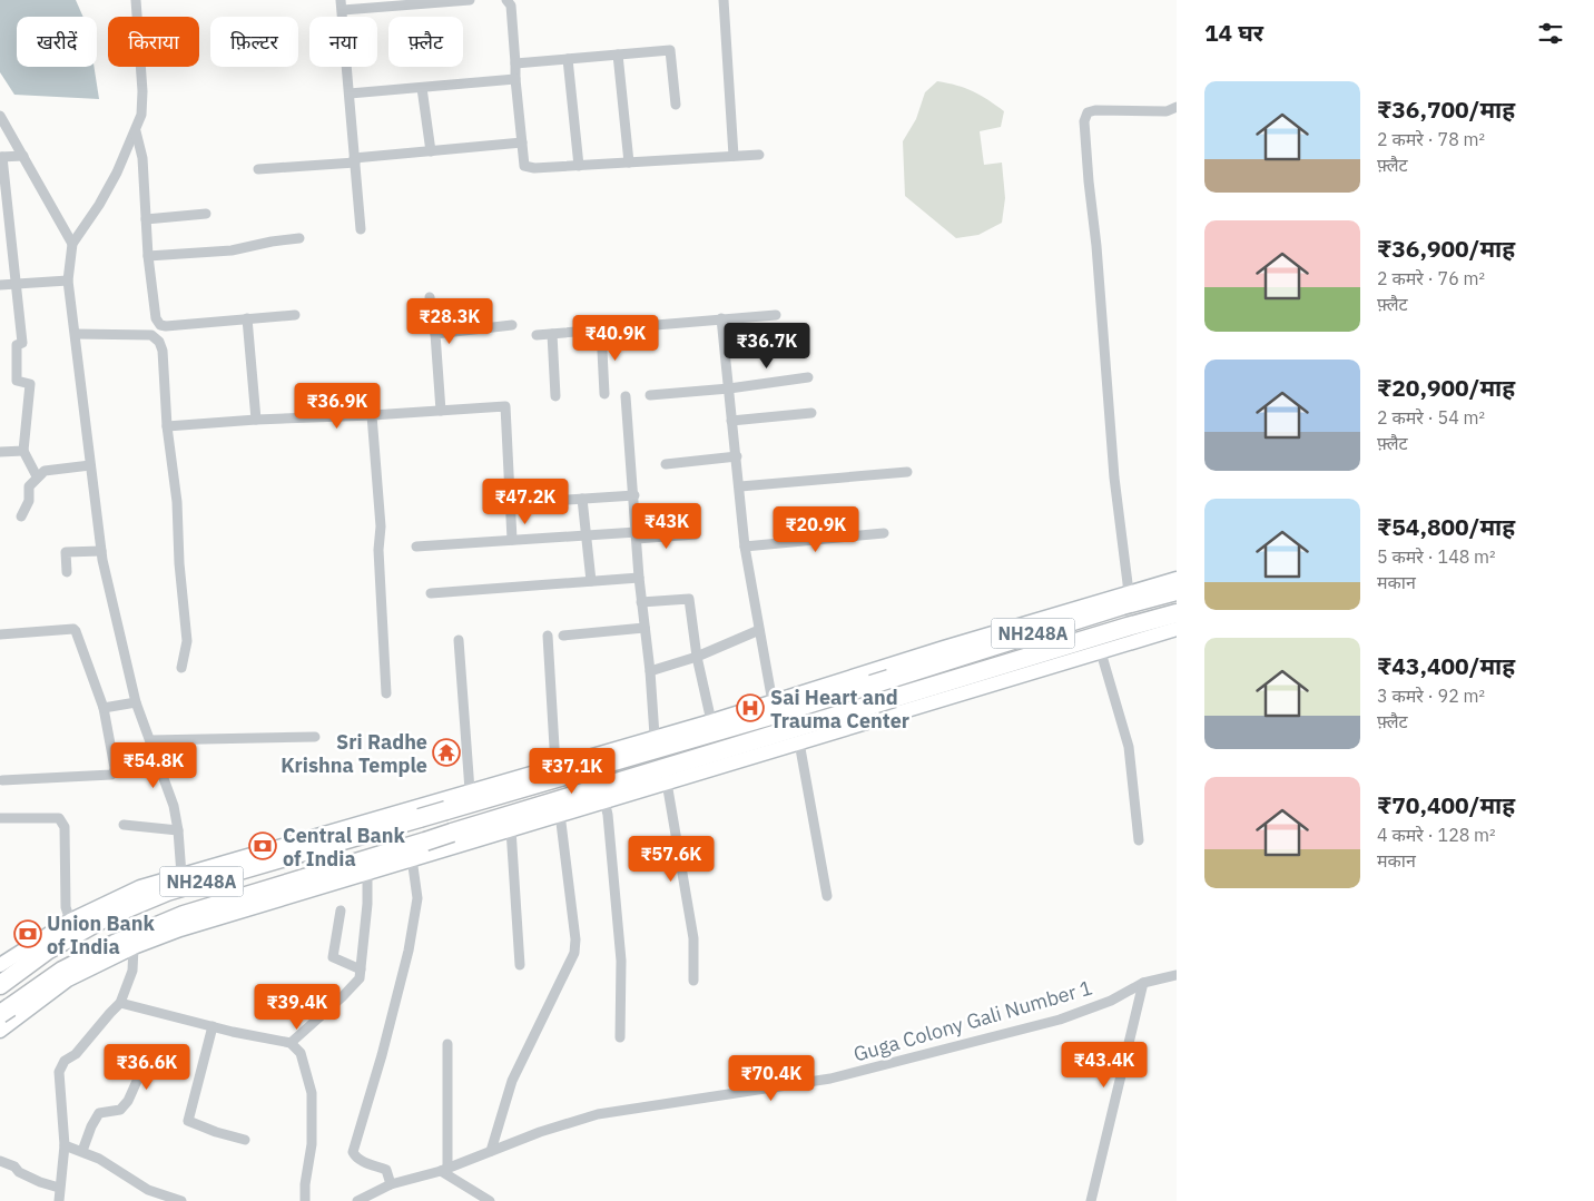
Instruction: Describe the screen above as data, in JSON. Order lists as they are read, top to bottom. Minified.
{"streets":{"highway":["NH248A"],"street":["Guga Colony Gali Number 1"]},"places":{"hospital":["Sai Heart and Trauma Center"],"temple":["Sri Radhe Krishna Temple"],"bank":["Central Bank of India","Union Bank of India"]},"page":{"heading":"14 घर","chip":["खरीदें","किराया","फ़िल्टर","नया","फ़्लैट"],"list":[{"name":"₹36,700/माह","note":"2 कमरे · 78 m² · फ़्लैट"},{"name":"₹36,900/माह","note":"2 कमरे · 76 m² · फ़्लैट"},{"name":"₹20,900/माह","note":"2 कमरे · 54 m² · फ़्लैट"},{"name":"₹54,800/माह","note":"5 कमरे · 148 m² · मकान"},{"name":"₹43,400/माह","note":"3 कमरे · 92 m² · फ़्लैट"},{"name":"₹70,400/माह","note":"4 कमरे · 128 m² · मकान"}],"price":["₹28.3K","₹40.9K","₹36.7K","₹36.9K","₹47.2K","₹43K","₹20.9K","₹54.8K","₹37.1K","₹57.6K","₹39.4K","₹43.4K","₹36.6K","₹70.4K"]}}
